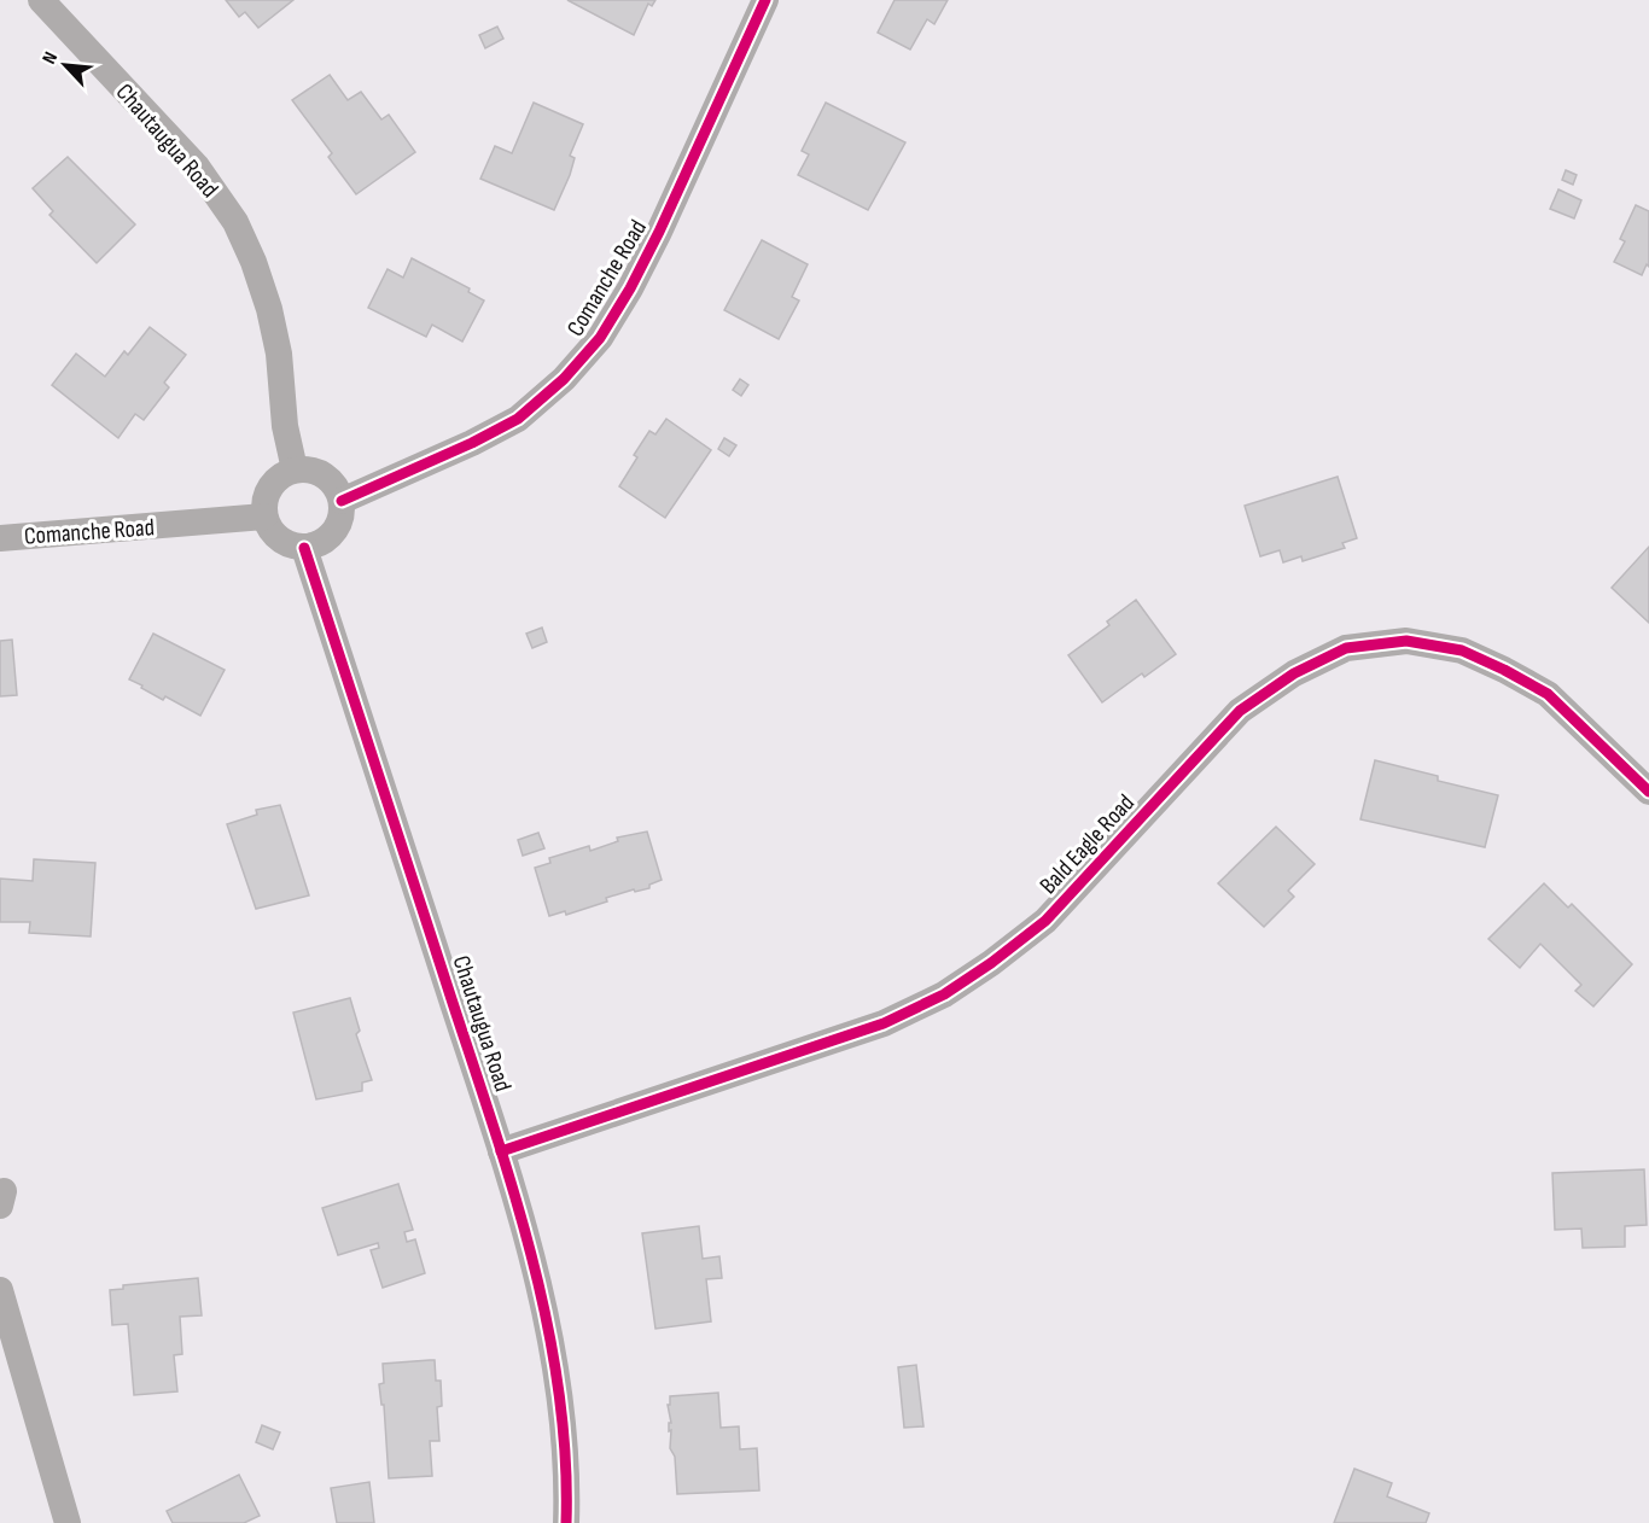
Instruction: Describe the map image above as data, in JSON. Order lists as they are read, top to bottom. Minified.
{"streets":{"street":["Chautaugua Road","Comanche Road","Bald Eagle Road"]},"crossings":[["Chautaugua Road","Comanche Road"],["Chautaugua Road","Bald Eagle Road"]],"north":"top left"}
